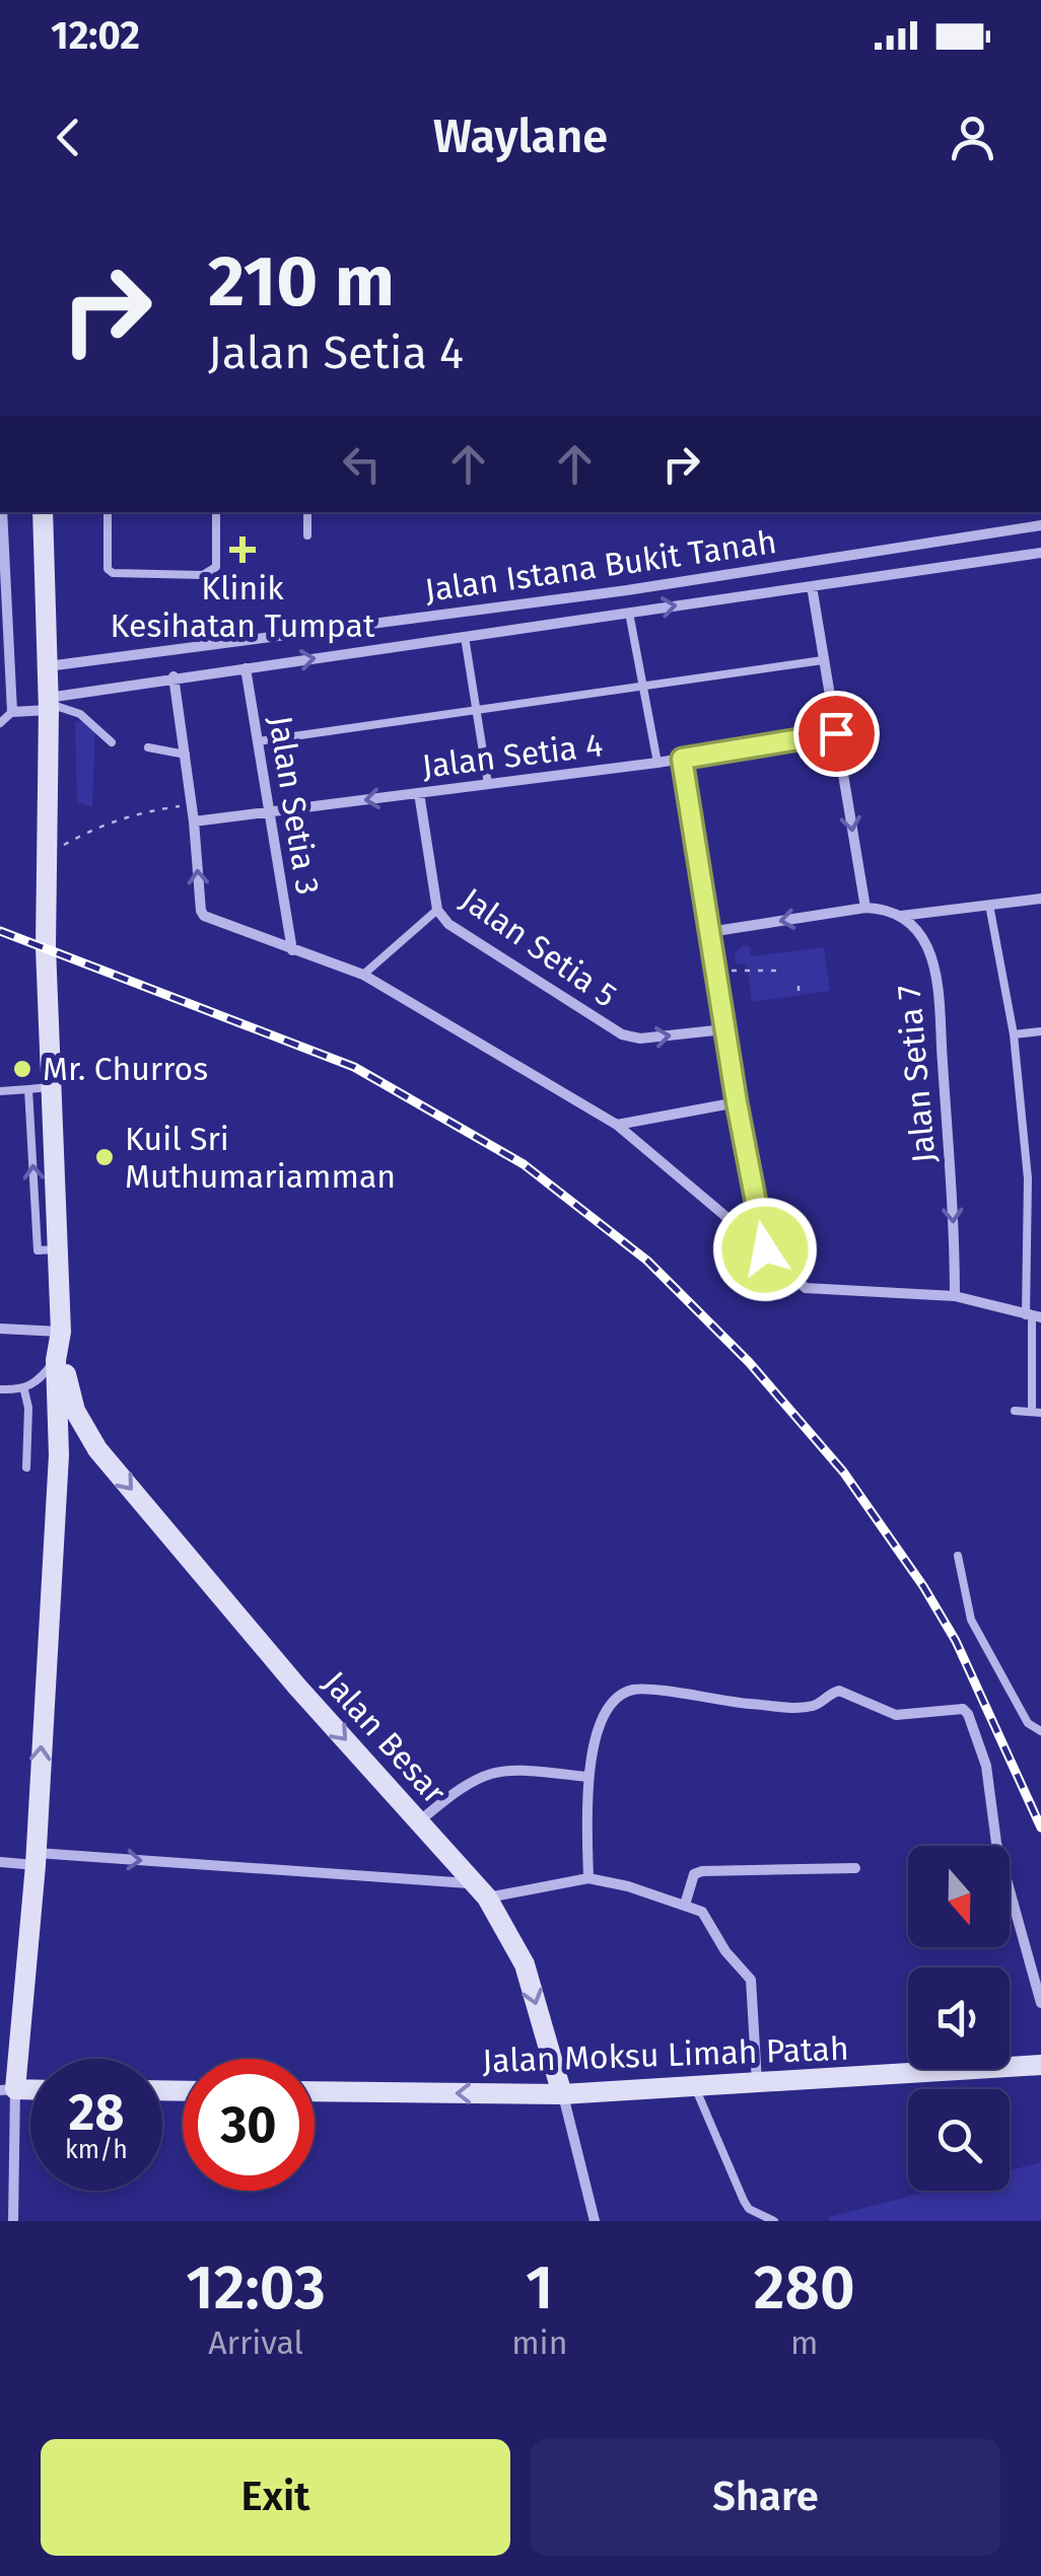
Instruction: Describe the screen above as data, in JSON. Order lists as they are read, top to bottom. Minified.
{"streets":{"street":["Jalan Istana Bukit Tanah","Jalan Setia 4","Jalan Setia 3","Jalan Setia 5","Jalan Setia 7","Jalan Besar","Jalan Moksu Limah Patah"]},"crossings":[["Jalan Setia 4","Jalan Setia 3"],["Jalan Setia 4","Jalan Setia 5"],["Jalan Besar","Jalan Moksu Limah Patah"]],"one_way":["Jalan Setia 7","Jalan Besar"],"places":{"health":["Klinik Kesihatan Tumpat"],"other":["Mr. Churros","Kuil Sri Muthumariamman"]},"north":"bottom","page":{"status":"12:02","header":"Waylane","turn":["210 m","Jalan Setia 4"],"speed":"28 km/h","limit":"30","eta":["12:03","Arrival","1","min","280","m"],"buttons":["Exit","Share"]}}
